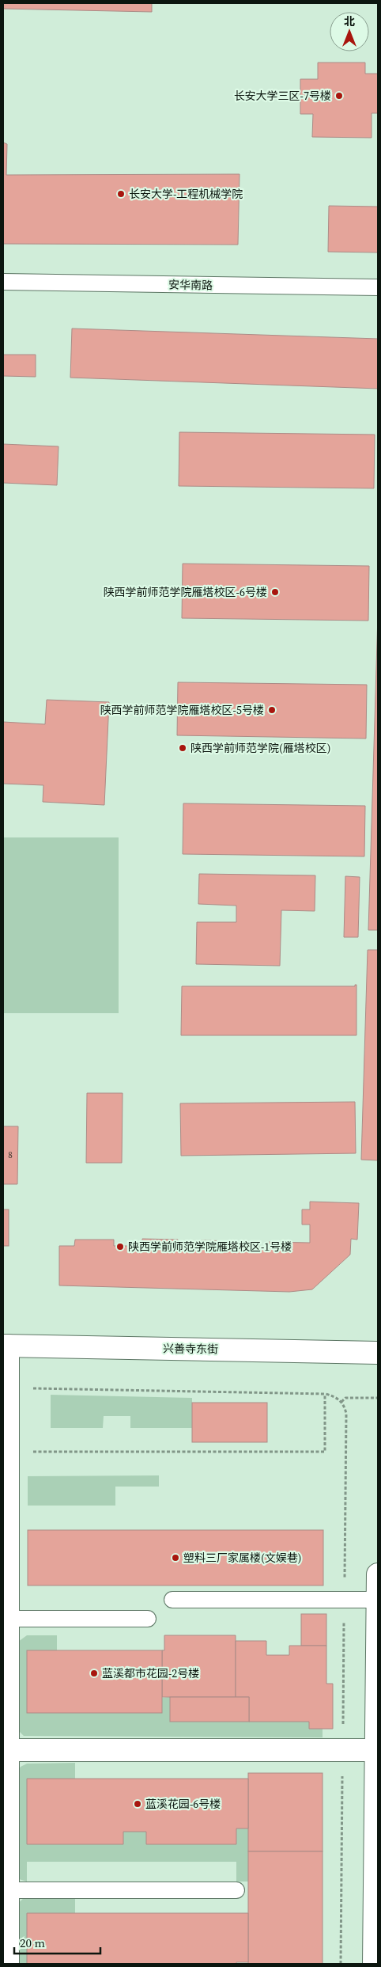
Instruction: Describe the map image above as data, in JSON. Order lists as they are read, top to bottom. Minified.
{"streets":{"street":["兴善寺东街"],"lane":["安华南路"]},"places":["长安大学三区-7号楼","长安大学-工程机械学院","陕西学前师范学院雁塔校区-6号楼","陕西学前师范学院雁塔校区-5号楼","陕西学前师范学院(雁塔校区)","陕西学前师范学院雁塔校区-1号楼","塑料三厂家属楼(文娱巷)","蓝溪都市花园-2号楼","蓝溪花园-6号楼"],"house_numbers":["8"],"scale_bar":"20 m","north":"top"}
